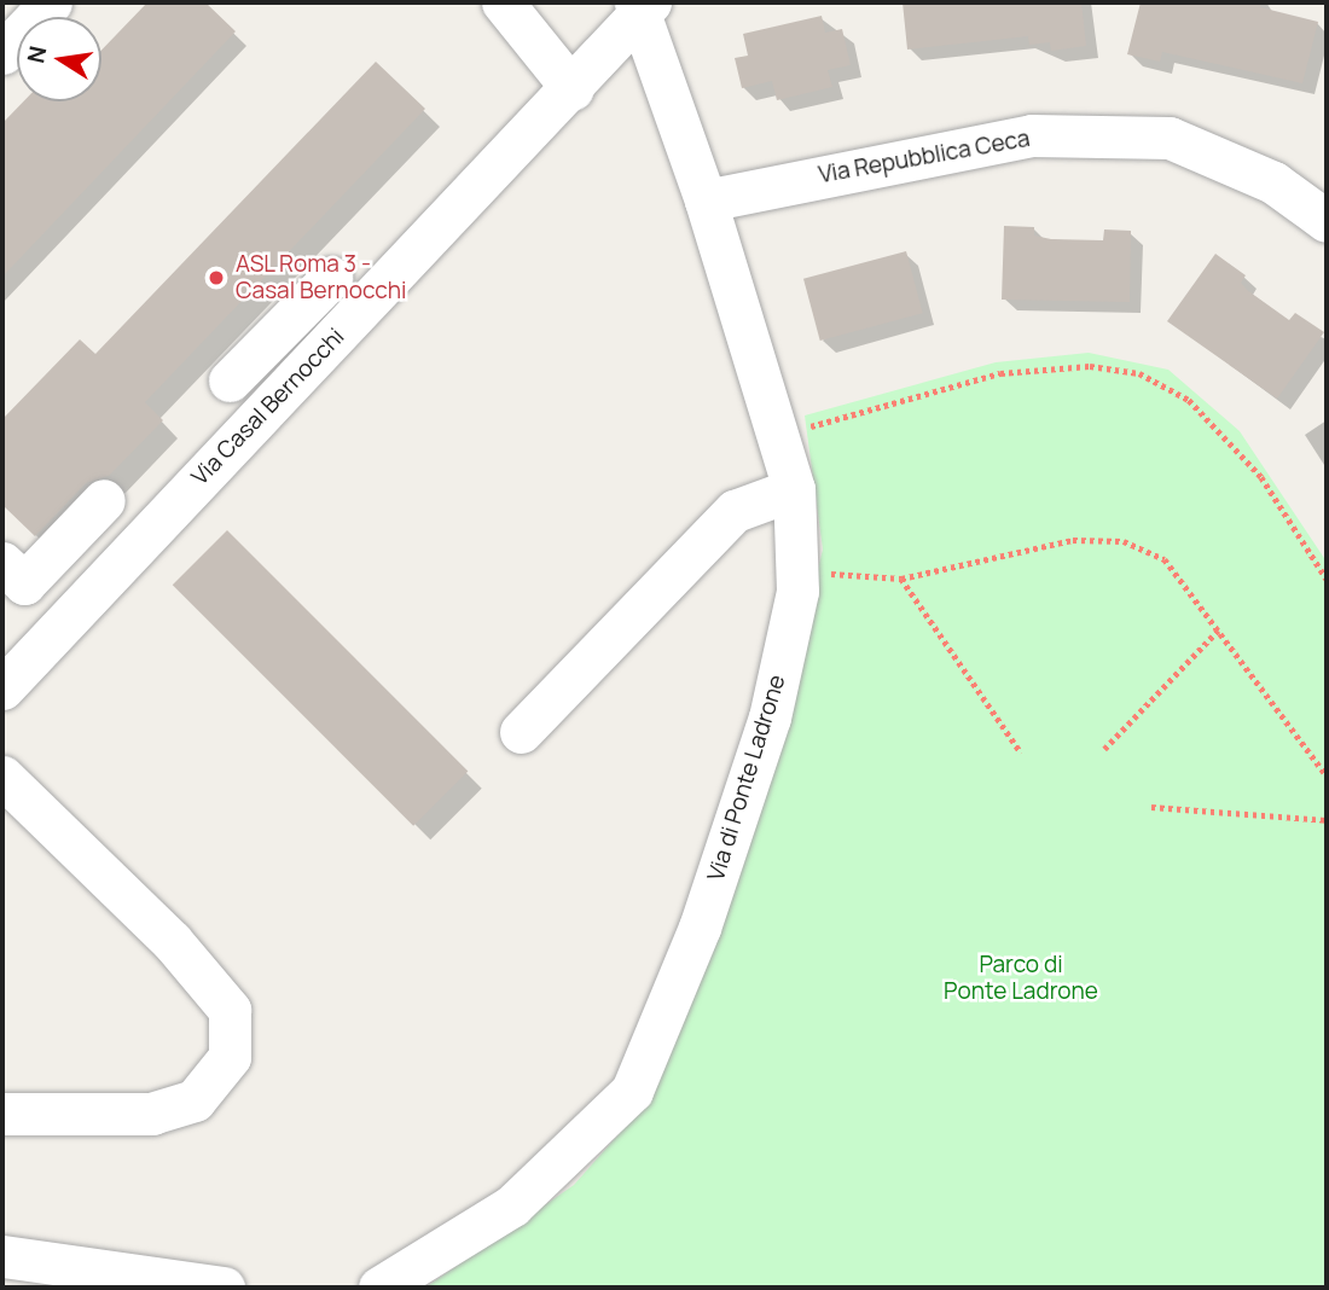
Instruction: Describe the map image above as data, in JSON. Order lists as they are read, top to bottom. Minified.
{"streets":{"street":["Via Repubblica Ceca","Via Casal Bernocchi","Via di Ponte Ladrone"]},"crossings":[["Via Repubblica Ceca","Via di Ponte Ladrone"],["Via Casal Bernocchi","Via di Ponte Ladrone"]],"parks":["Parco di Ponte Ladrone"],"places":["ASL Roma 3 - Casal Bernocchi"],"north":"left"}
